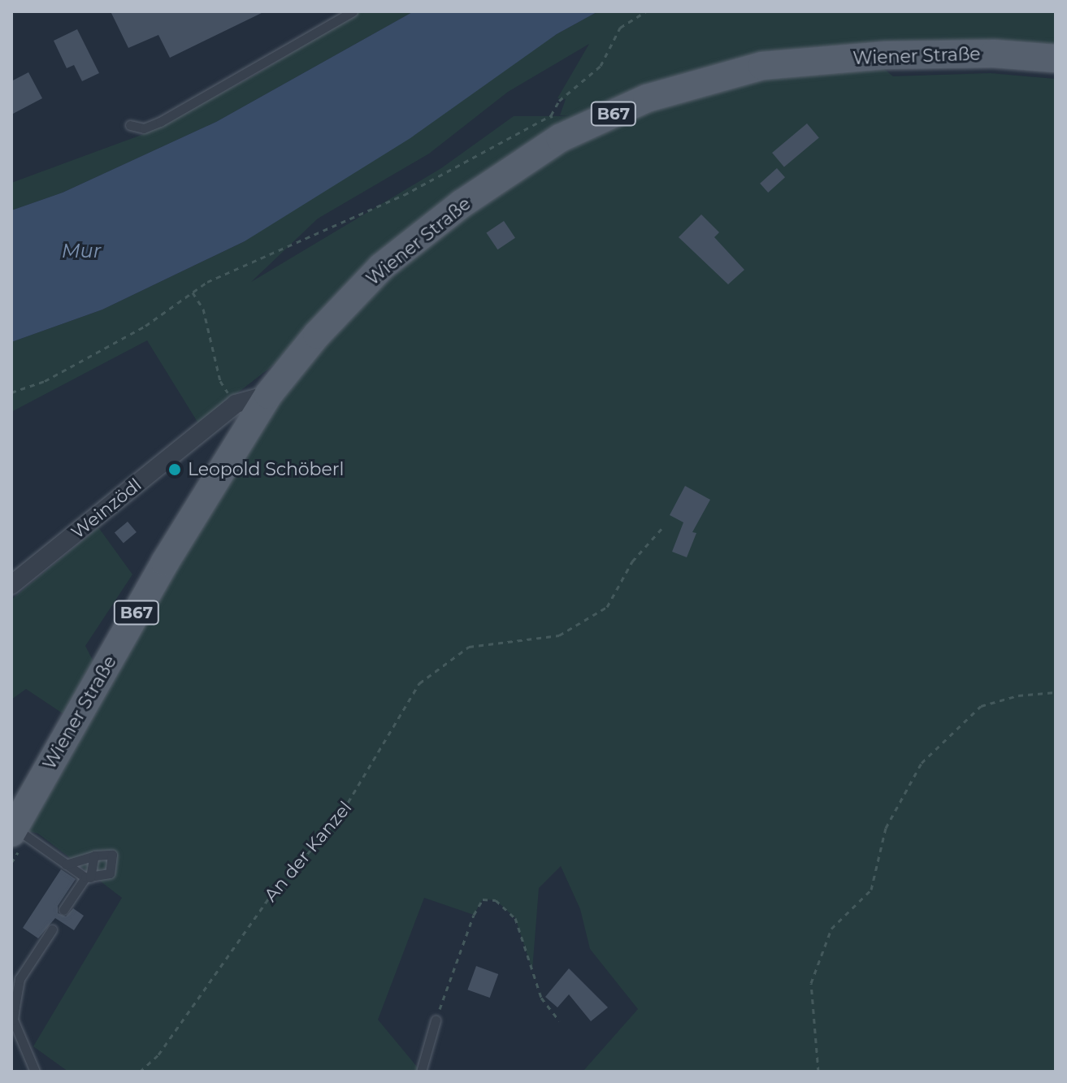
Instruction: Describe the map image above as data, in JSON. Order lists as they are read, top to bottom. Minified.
{"streets":{"main road":["Wiener Straße","B67"],"street":["Weinzödl"],"path":["An der Kanzel"]},"crossings":[["Wiener Straße","Weinzödl"]],"water":["Mur"],"places":["Leopold Schöberl"]}
